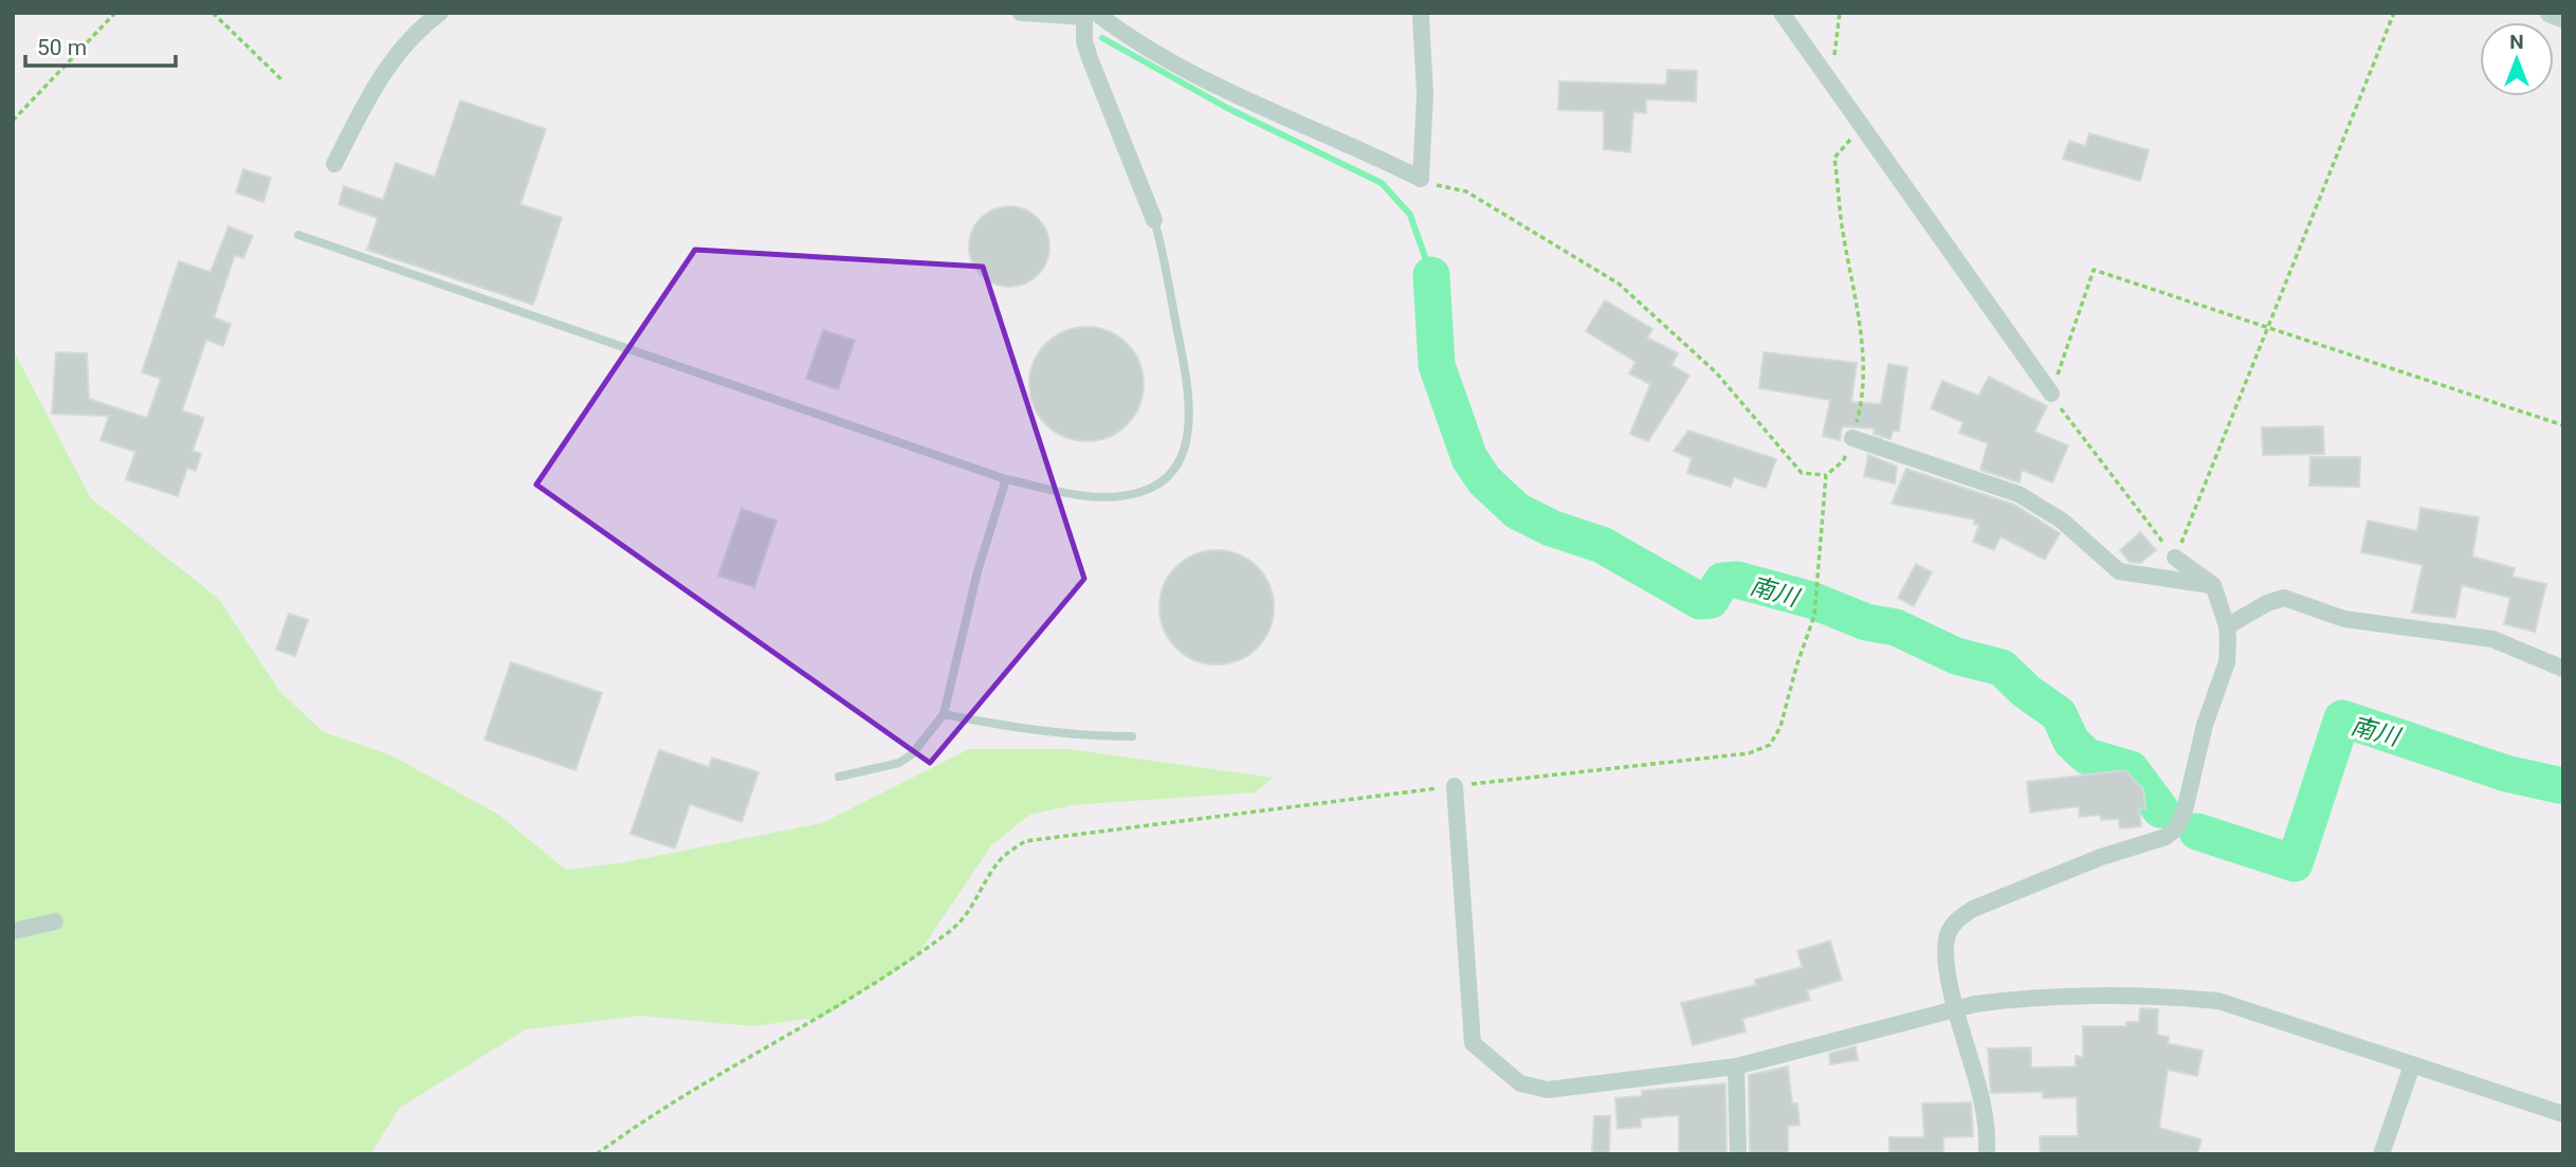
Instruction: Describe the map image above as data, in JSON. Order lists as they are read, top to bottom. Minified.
{"water":["南川"],"scale_bar":"50 m","north":"top"}
